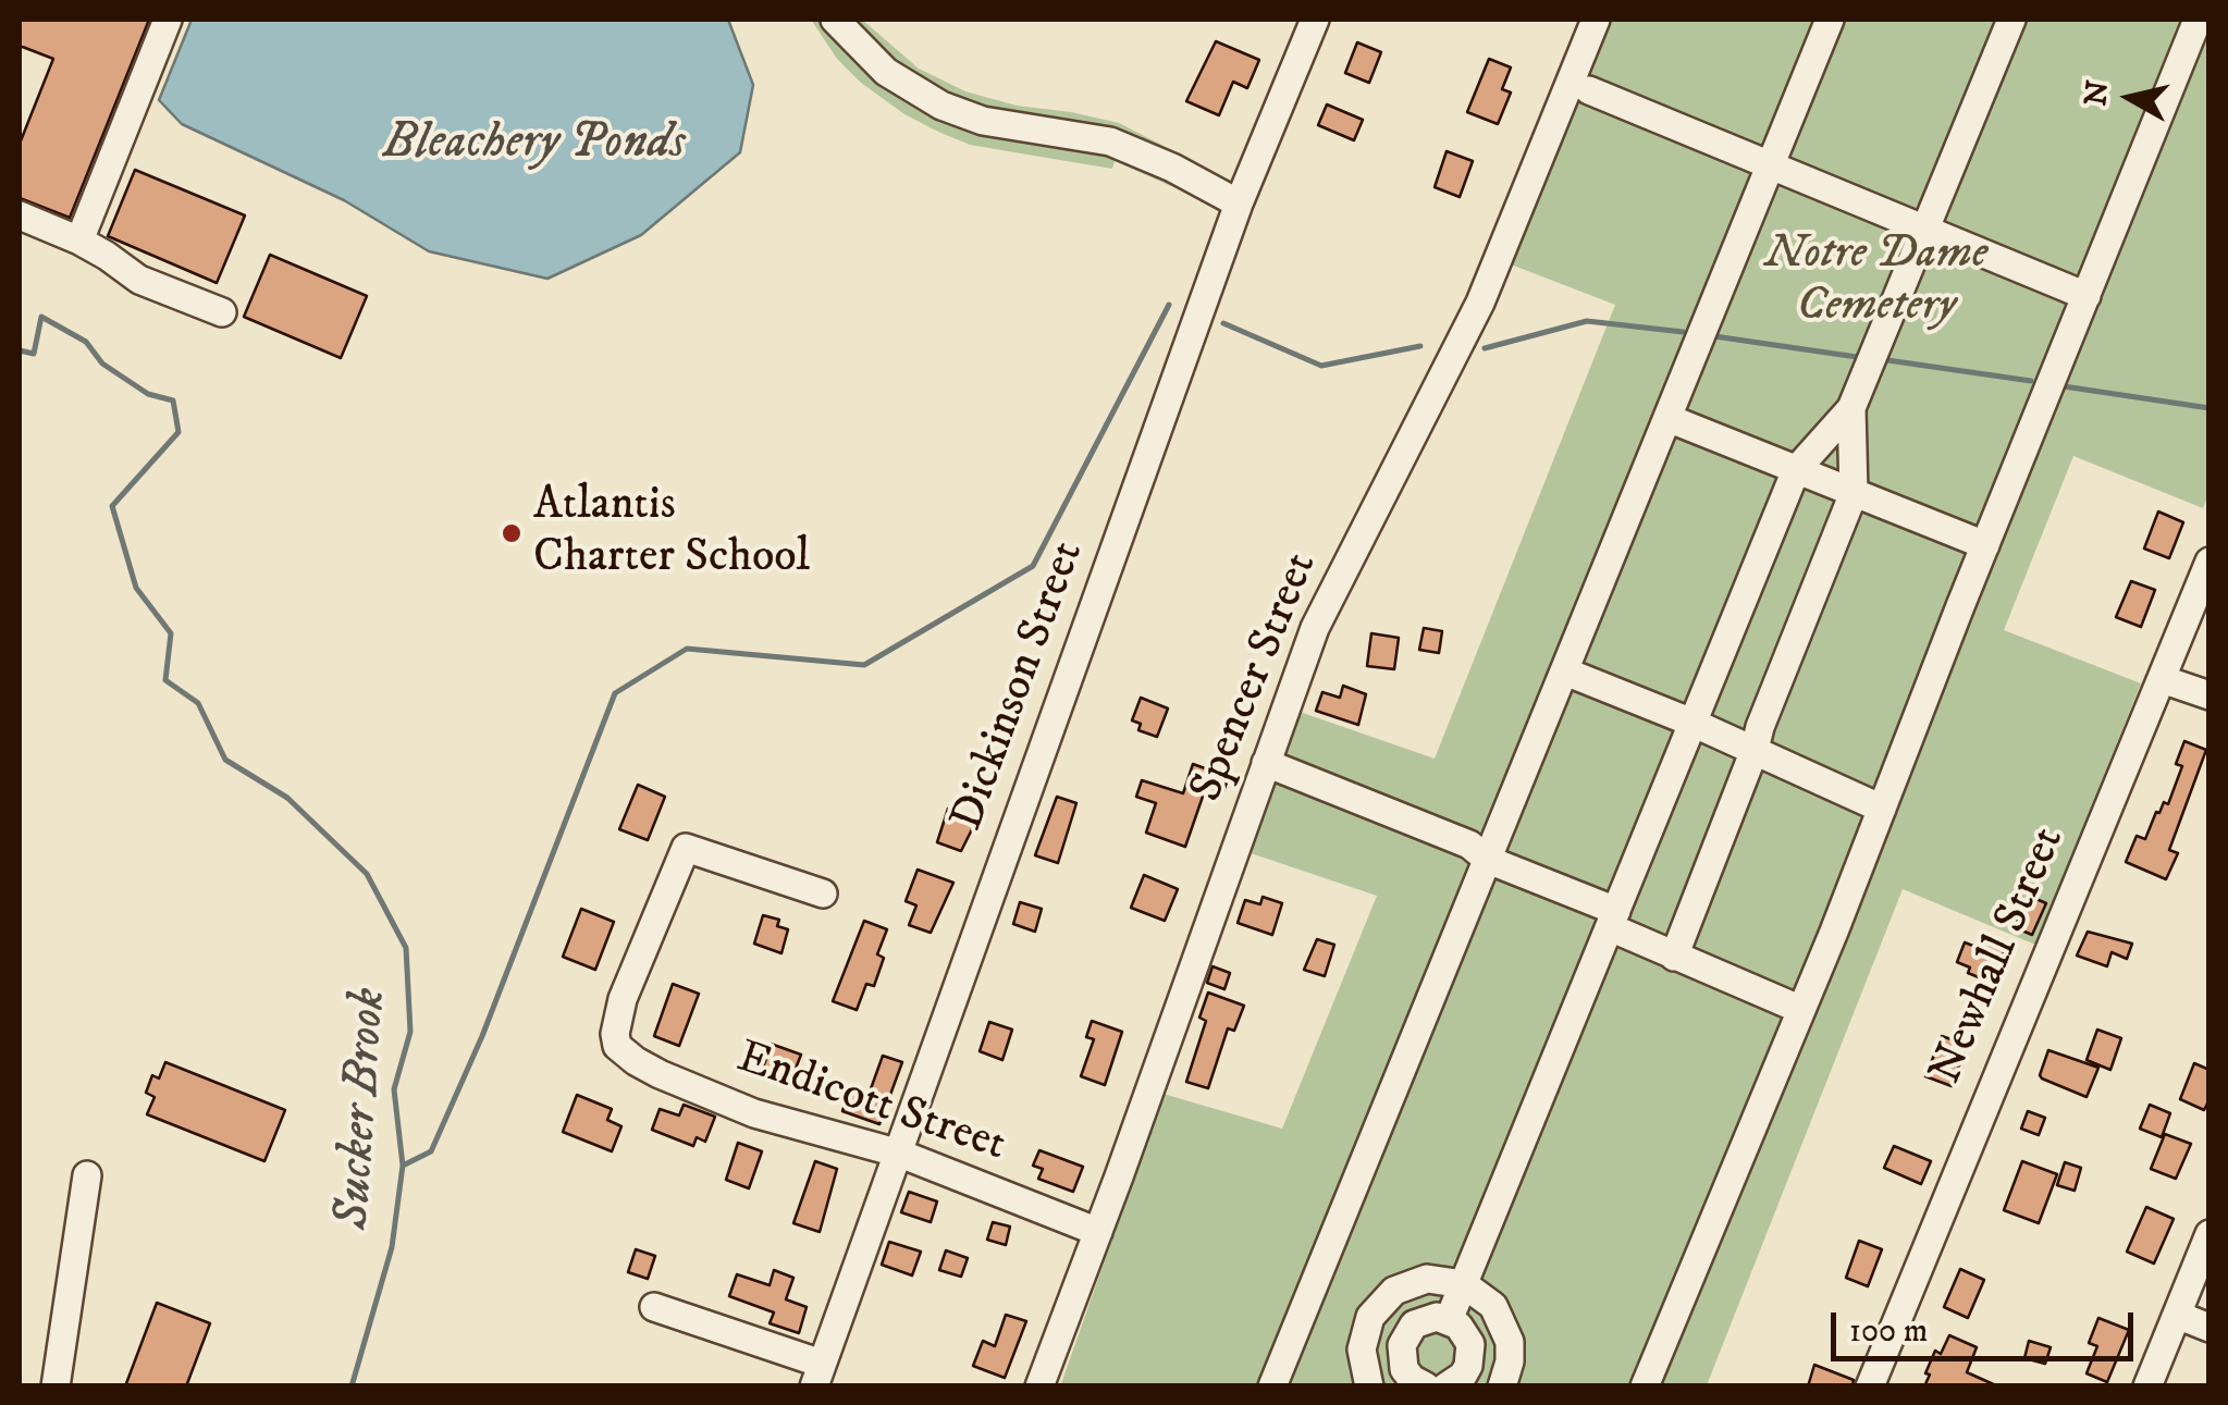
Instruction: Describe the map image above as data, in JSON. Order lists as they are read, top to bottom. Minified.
{"streets":{"street":["Spencer Street","Dickinson Street","Newhall Street","Endicott Street"]},"crossings":[["Spencer Street","Endicott Street"],["Dickinson Street","Endicott Street"]],"water":["Bleachery Ponds","Sucker Brook"],"parks":["Notre Dame Cemetery"],"places":["Atlantis Charter School"],"scale_bar":"100 m","north":"left"}
